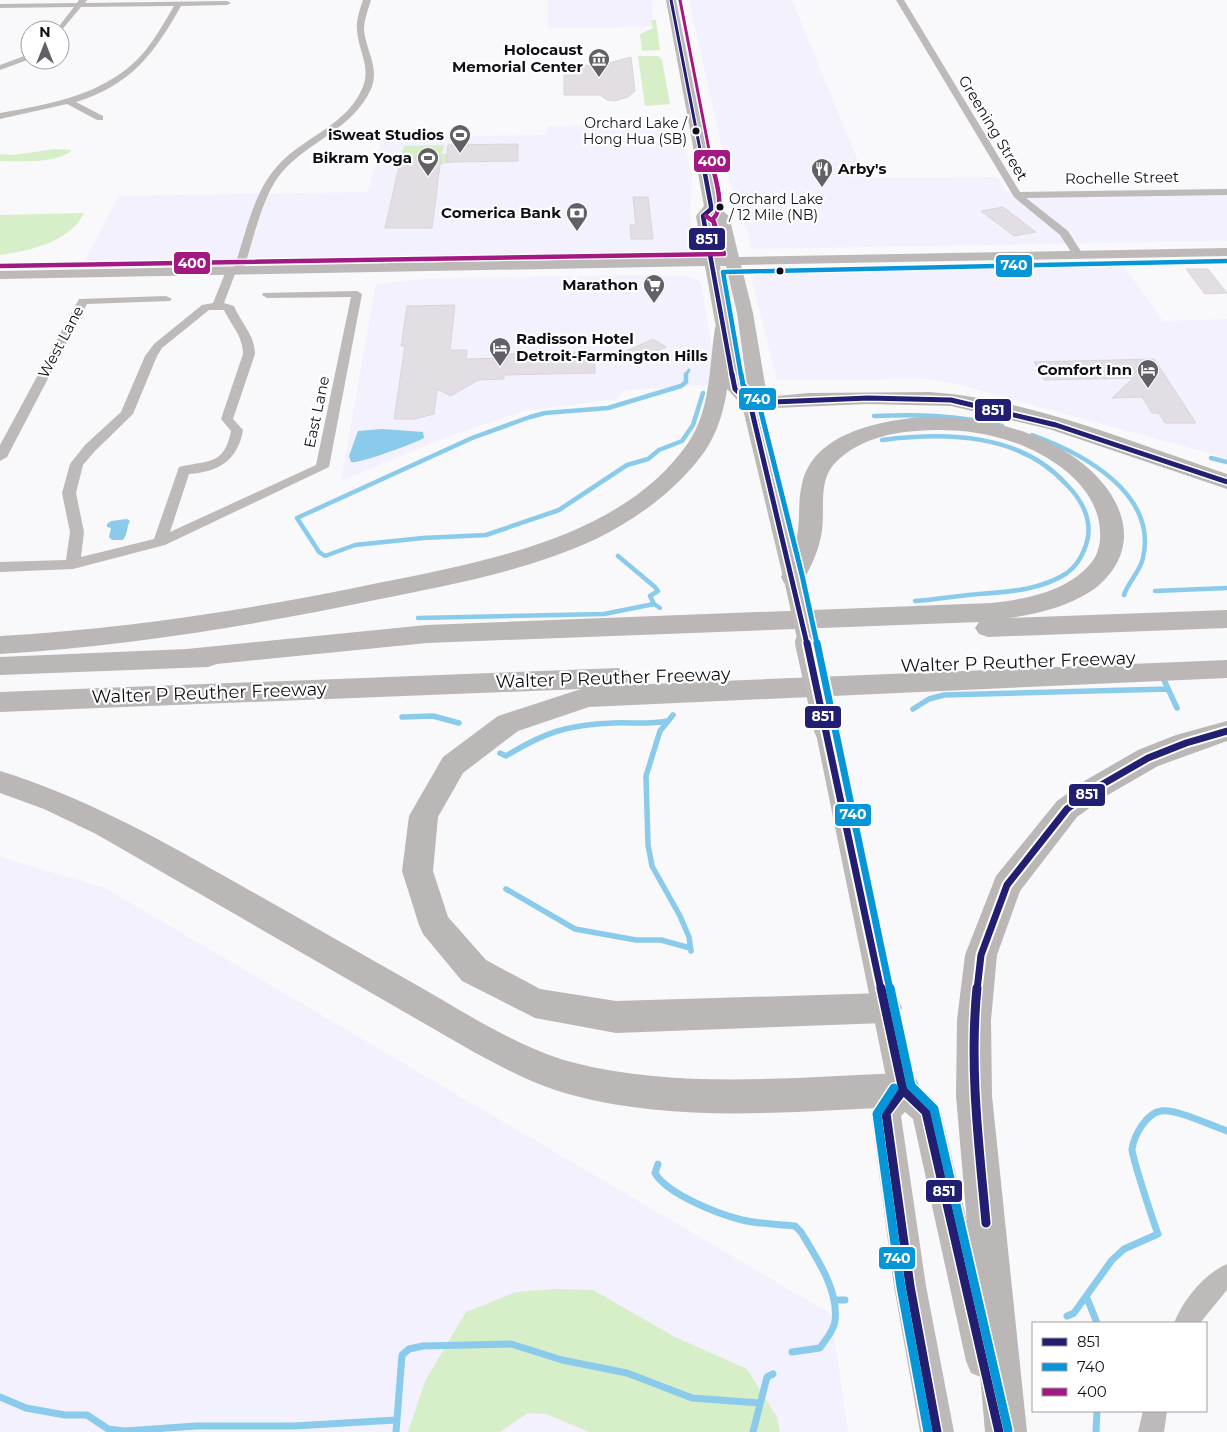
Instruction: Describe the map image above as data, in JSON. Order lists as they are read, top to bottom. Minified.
{"streets":{"highway":["Walter P Reuther Freeway"],"street":["Greening Street","Rochelle Street","West Lane","East Lane"]},"crossings":[["Greening Street","Rochelle Street"]],"places":{"museum":["Holocaust Memorial Center"],"other":["Orchard Lake / Hong Hua (SB)","Orchard Lake / 12 Mile (NB)"],"sports":["iSweat Studios","Bikram Yoga"],"restaurant":["Arby's"],"bank":["Comerica Bank"],"supermarket":["Marathon"],"hotel":["Radisson Hotel Detroit-Farmington Hills","Comfort Inn"]},"lines":["transit line 851","transit line 400","transit line 740"],"legend":["851","740","400"],"north":"top"}
